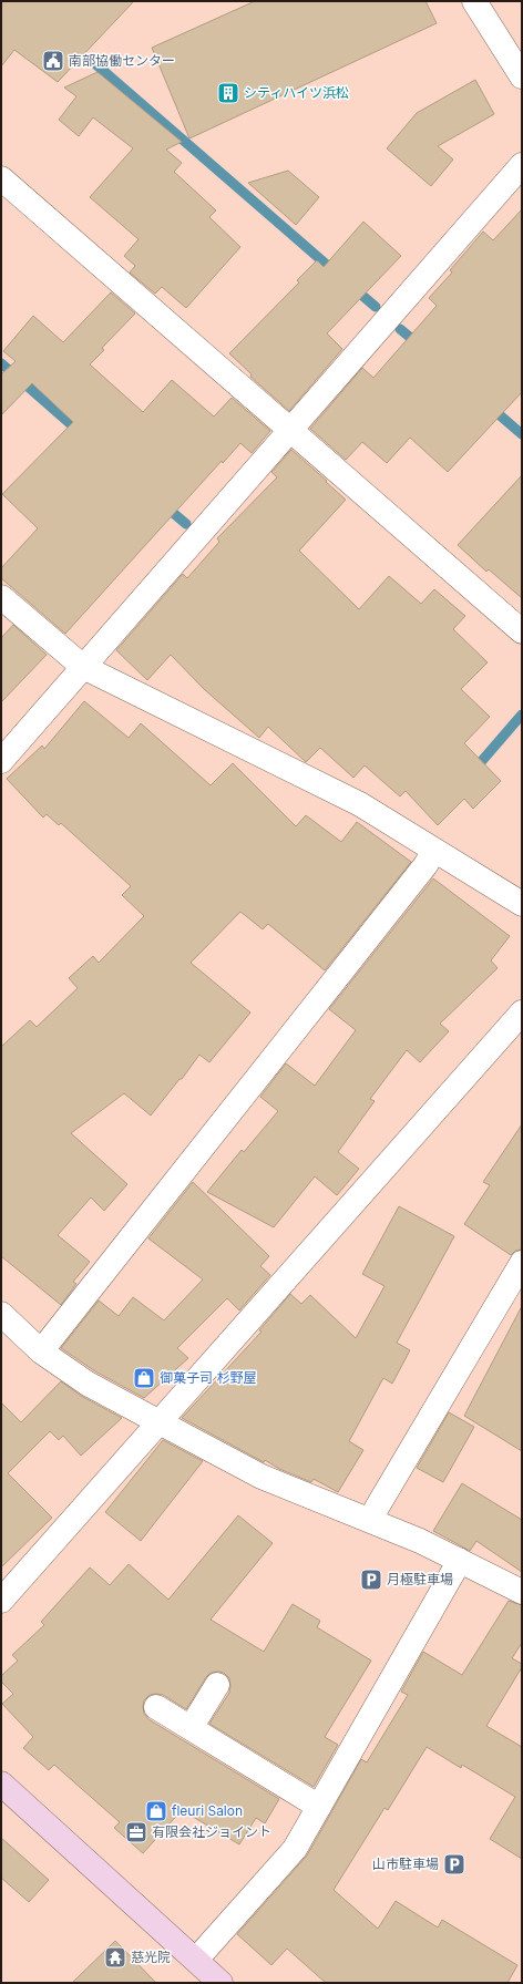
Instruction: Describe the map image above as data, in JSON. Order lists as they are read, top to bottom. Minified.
{"places":{"public building":["南部協働センター"],"building":["シティハイツ浜松"],"shop":["御菓子司 杉野屋","fleuri Salon"],"parking":["月極駐車場","山市駐車場"],"office":["有限会社ジョイント"],"temple":["慈光院"]}}
